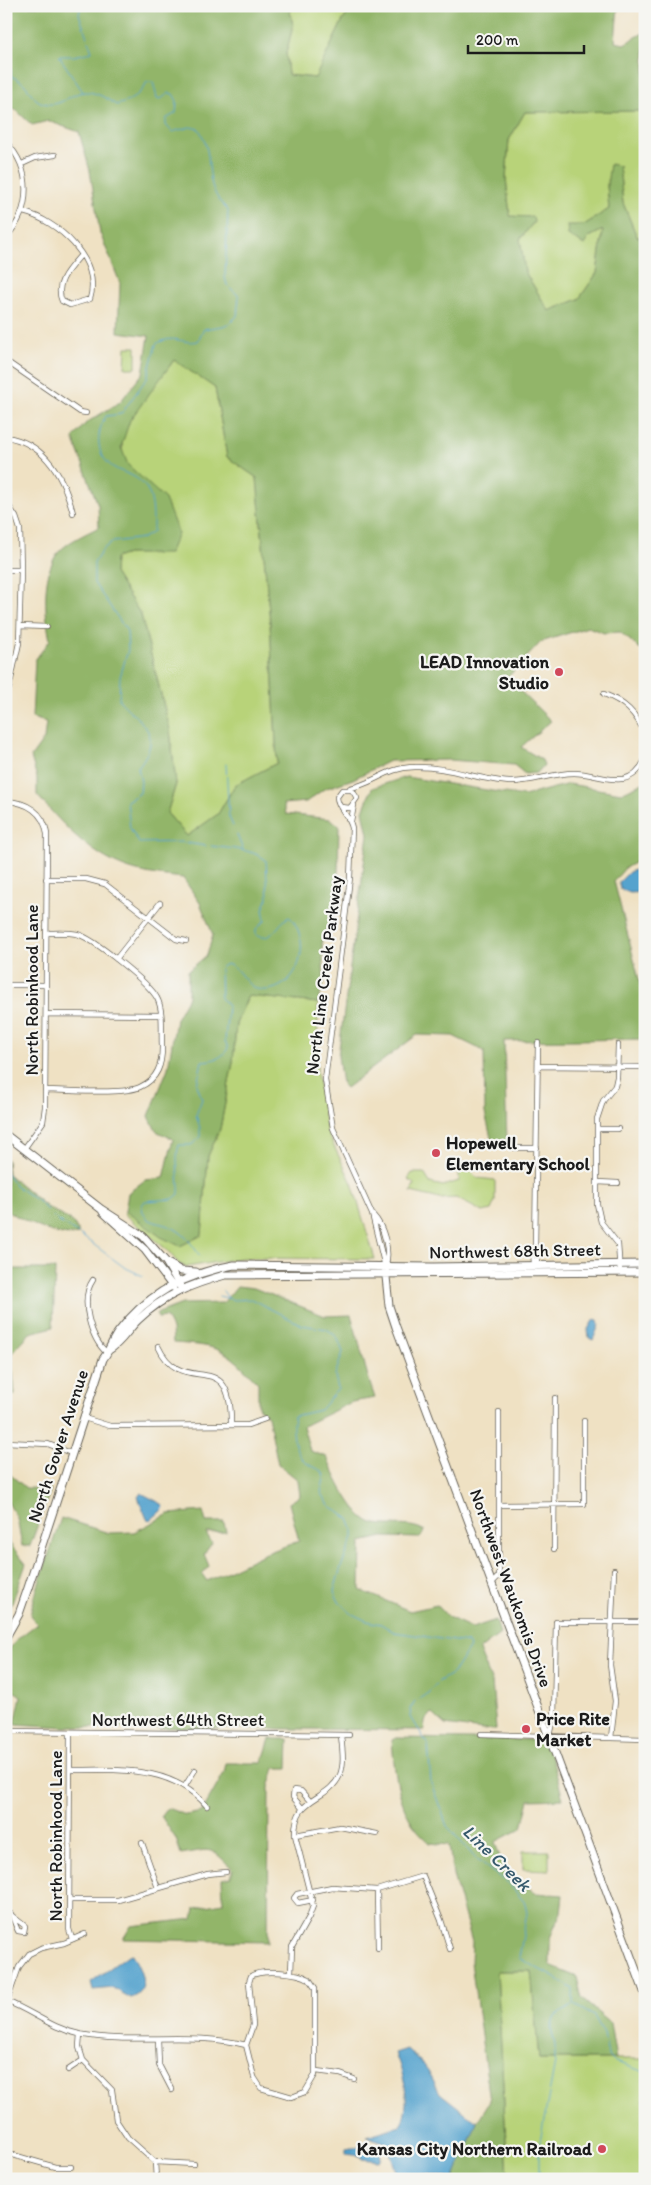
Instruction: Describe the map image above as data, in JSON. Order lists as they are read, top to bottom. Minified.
{"streets":{"main road":["Northwest 68th Street","North Gower Avenue","Northwest Waukomis Drive"],"street":["North Line Creek Parkway","North Robinhood Lane","Northwest 64th Street"]},"crossings":[["North Line Creek Parkway","Northwest 68th Street"],["North Line Creek Parkway","North Gower Avenue"],["North Line Creek Parkway","Northwest Waukomis Drive"],["North Robinhood Lane","Northwest 64th Street"],["Northwest 68th Street","North Gower Avenue"],["Northwest 68th Street","Northwest Waukomis Drive"],["North Gower Avenue","Northwest Waukomis Drive"]],"water":["Line Creek"],"places":["LEAD Innovation Studio","Hopewell Elementary School","Price Rite Market","Kansas City Northern Railroad"],"scale_bar":"200 m"}
